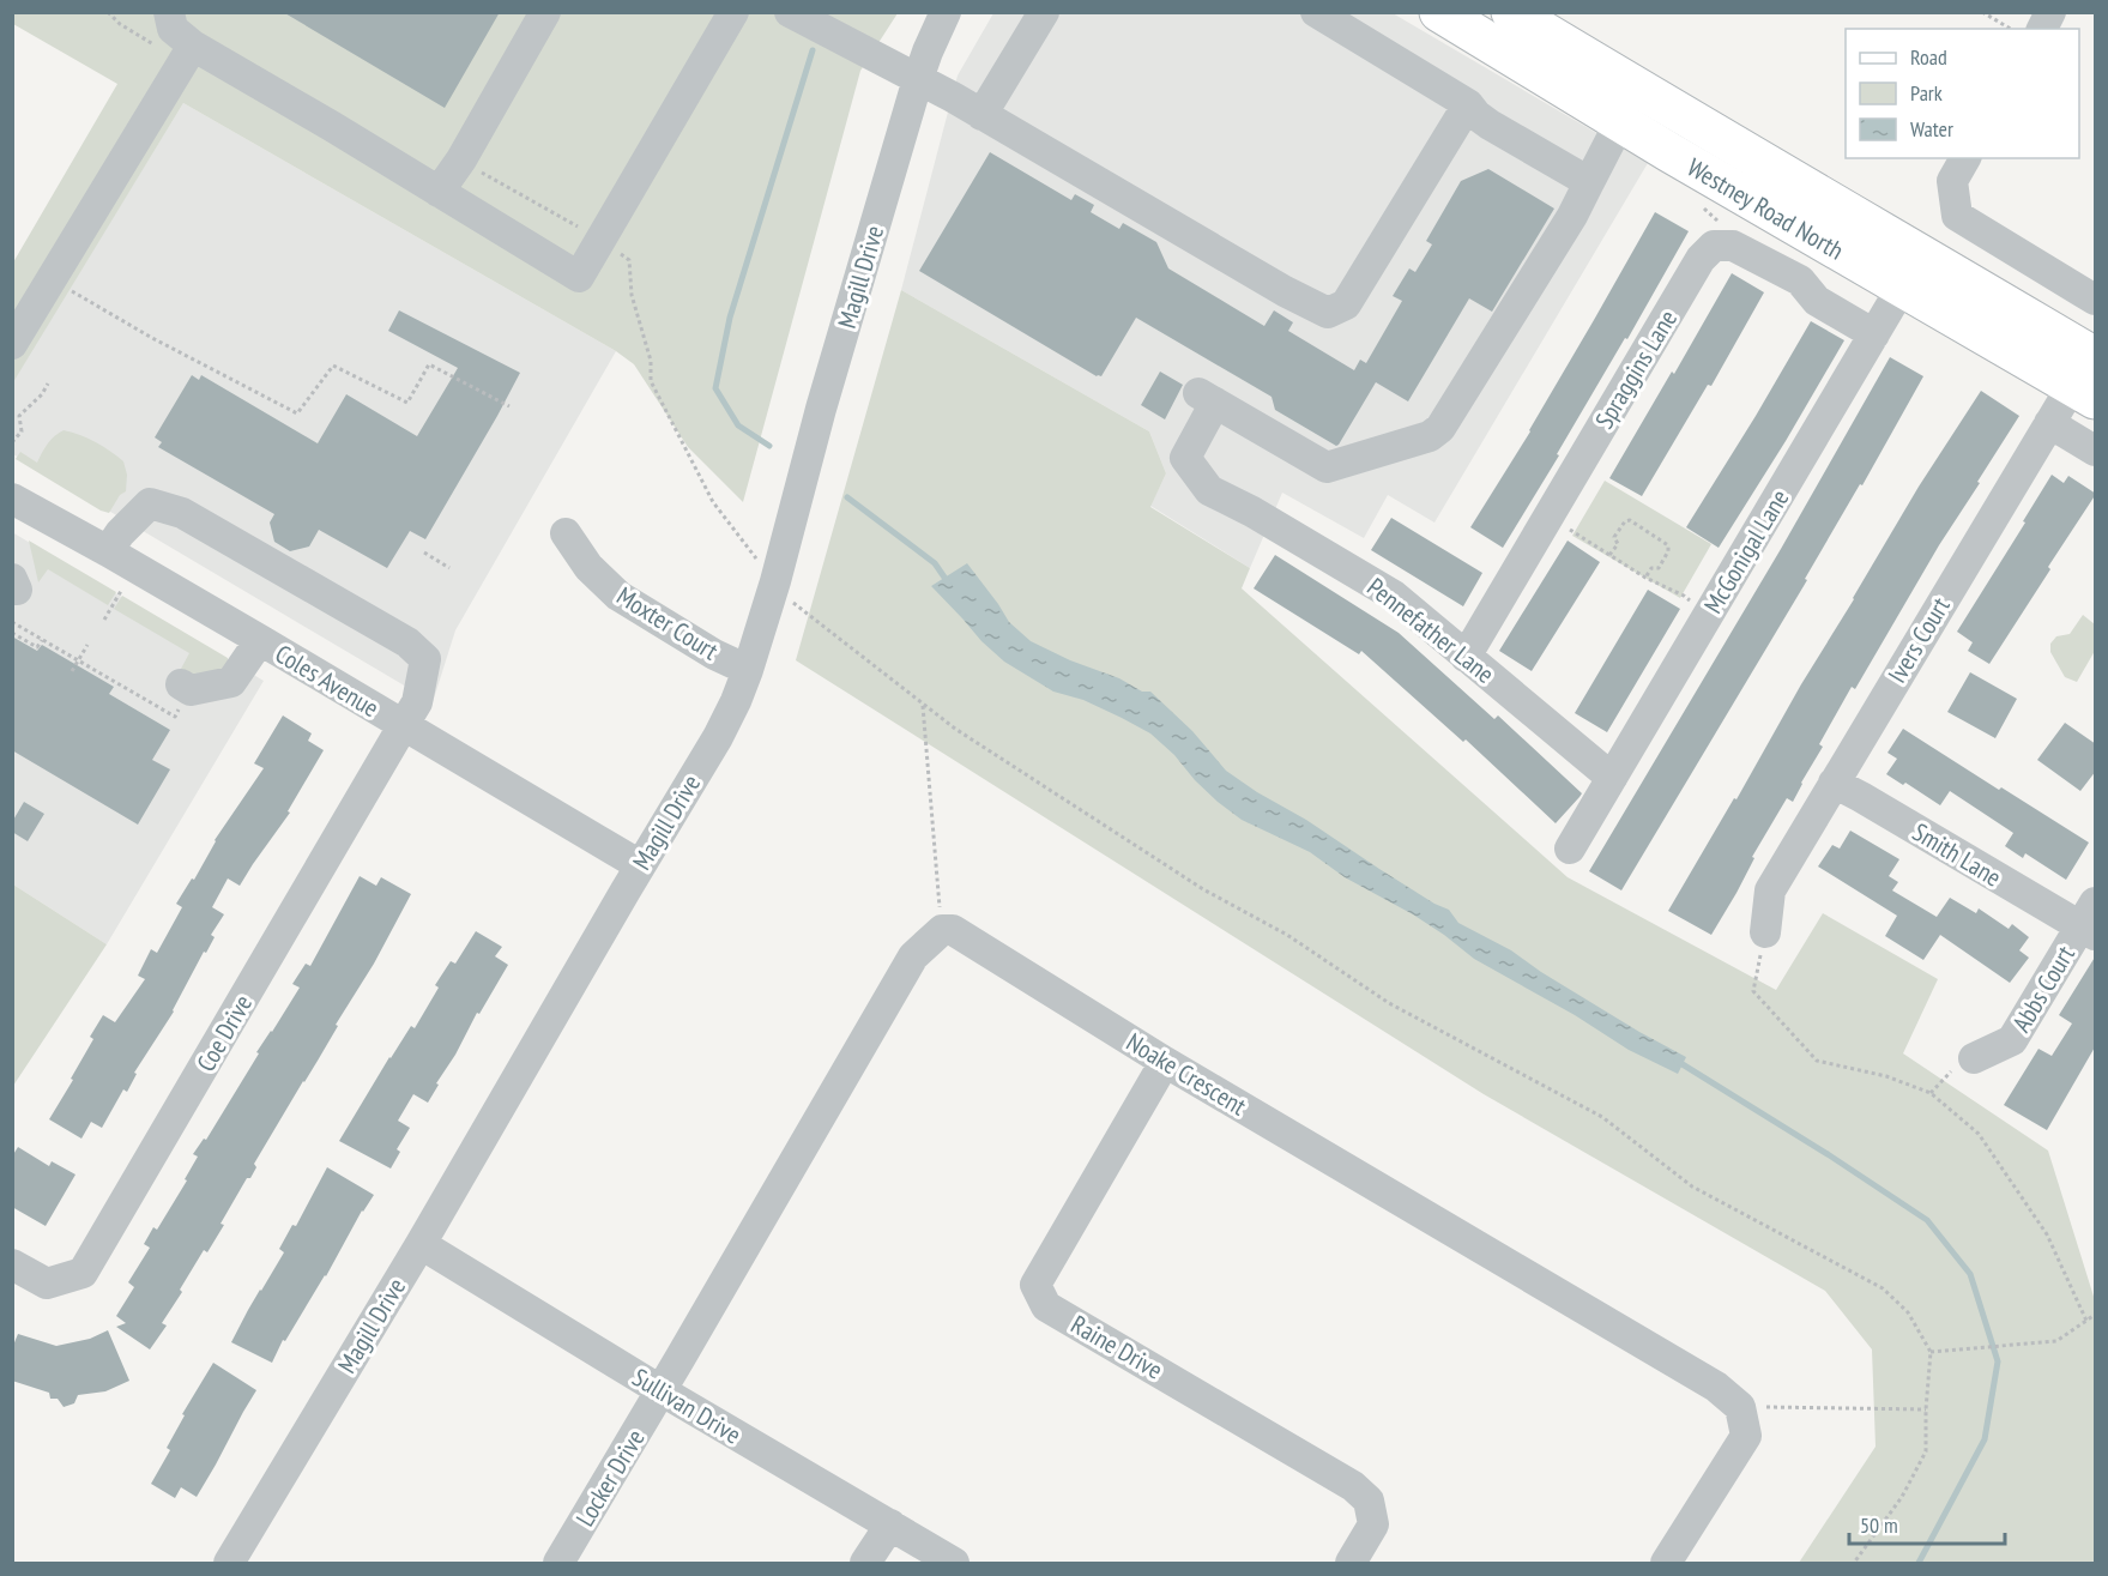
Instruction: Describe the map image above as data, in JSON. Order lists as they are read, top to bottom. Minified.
{"streets":{"main road":["Westney Road North"],"street":["Magill Drive","Spraggins Lane","McGonigal Lane","Moxter Court","Pennefather Lane","Ivers Court","Coles Avenue","Smith Lane","Abbs Court","Coe Drive","Noake Crescent","Raine Drive","Sullivan Drive","Locker Drive"]},"crossings":[["Westney Road North","McGonigal Lane"],["Westney Road North","Ivers Court"],["Magill Drive","Moxter Court"],["Magill Drive","Coles Avenue"],["Magill Drive","Sullivan Drive"],["Spraggins Lane","Pennefather Lane"],["McGonigal Lane","Pennefather Lane"],["Ivers Court","Smith Lane"],["Coles Avenue","Coe Drive"],["Smith Lane","Abbs Court"],["Noake Crescent","Raine Drive"],["Sullivan Drive","Locker Drive"]],"legend":["Road","Park","Water"],"scale_bar":"50 m"}
